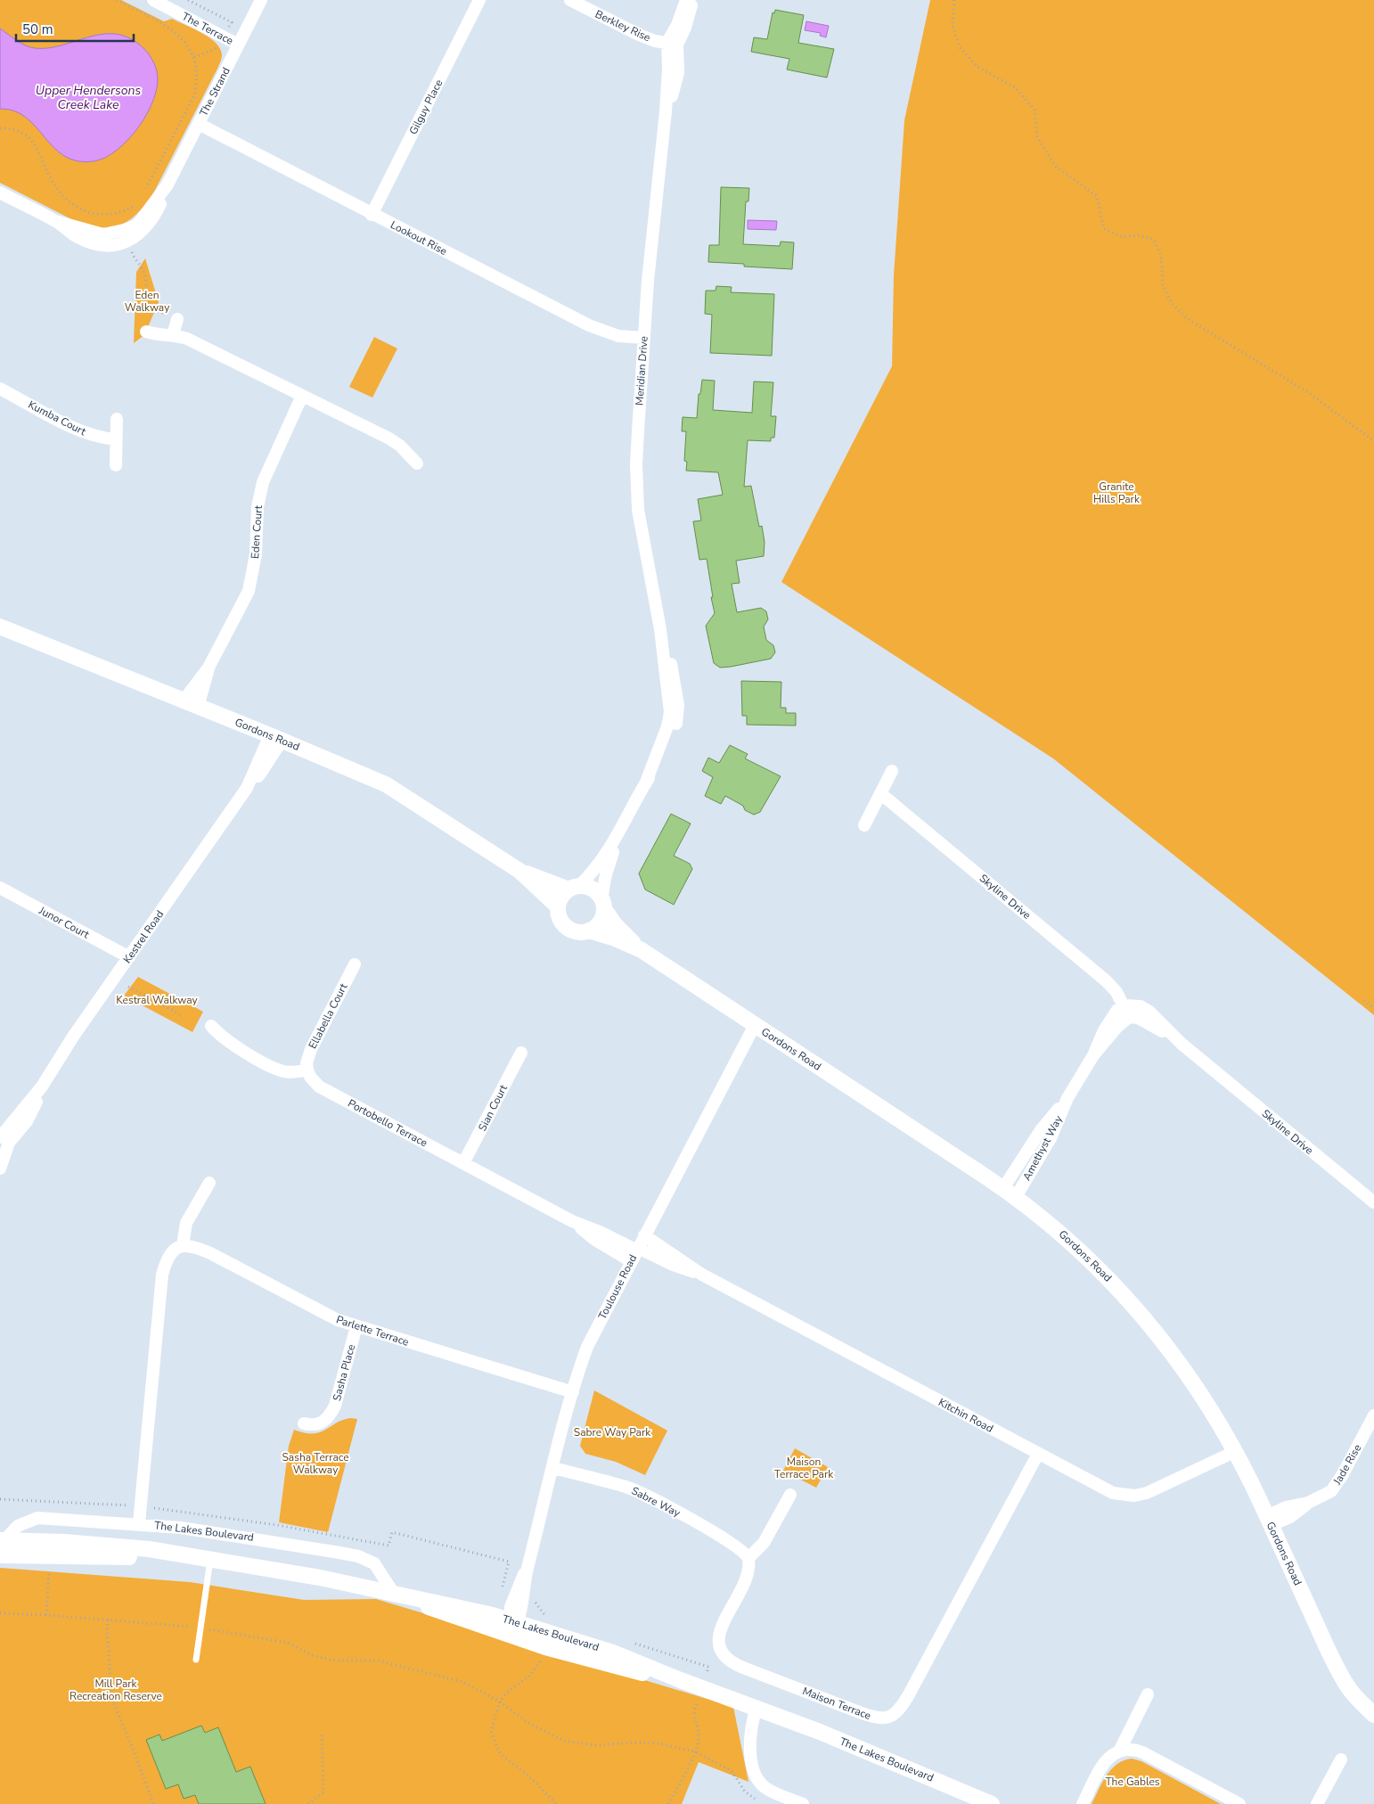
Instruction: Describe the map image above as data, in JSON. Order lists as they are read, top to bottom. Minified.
{"streets":{"street":["Berkley Rise","The Terrace","The Strand","Gilguy Place","Lookout Rise","Meridian Drive","Kumba Court","Eden Court","Gordons Road","Skyline Drive","Junor Court","Kestrel Road","Ellabella Court","Sian Court","Portobello Terrace","Amethyst Way","Toulouse Road","Parlette Terrace","Sasha Place","Kitchin Road","Jade Rise","Sabre Way","The Lakes Boulevard","Maison Terrace"]},"crossings":[["Berkley Rise","Meridian Drive"],["The Terrace","The Strand"],["The Strand","Lookout Rise"],["Gilguy Place","Lookout Rise"],["Lookout Rise","Meridian Drive"],["Meridian Drive","Gordons Road"],["Eden Court","Gordons Road"],["Gordons Road","Kestrel Road"],["Gordons Road","Amethyst Way"],["Gordons Road","Toulouse Road"],["Gordons Road","Kitchin Road"],["Gordons Road","Jade Rise"],["Skyline Drive","Amethyst Way"],["Junor Court","Kestrel Road"],["Ellabella Court","Portobello Terrace"],["Sian Court","Portobello Terrace"],["Portobello Terrace","Toulouse Road"],["Portobello Terrace","Kitchin Road"],["Toulouse Road","Parlette Terrace"],["Toulouse Road","Kitchin Road"],["Toulouse Road","Sabre Way"],["Toulouse Road","The Lakes Boulevard"],["Parlette Terrace","Sasha Place"],["Kitchin Road","Maison Terrace"],["Sabre Way","Maison Terrace"]],"water":["Upper Hendersons Creek Lake"],"parks":["Eden Walkway","Granite Hills Park","Kestral Walkway","Sabre Way Park","Sasha Terrace Walkway","Maison Terrace Park","Mill Park Recreation Reserve","The Gables"],"scale_bar":"50 m"}
